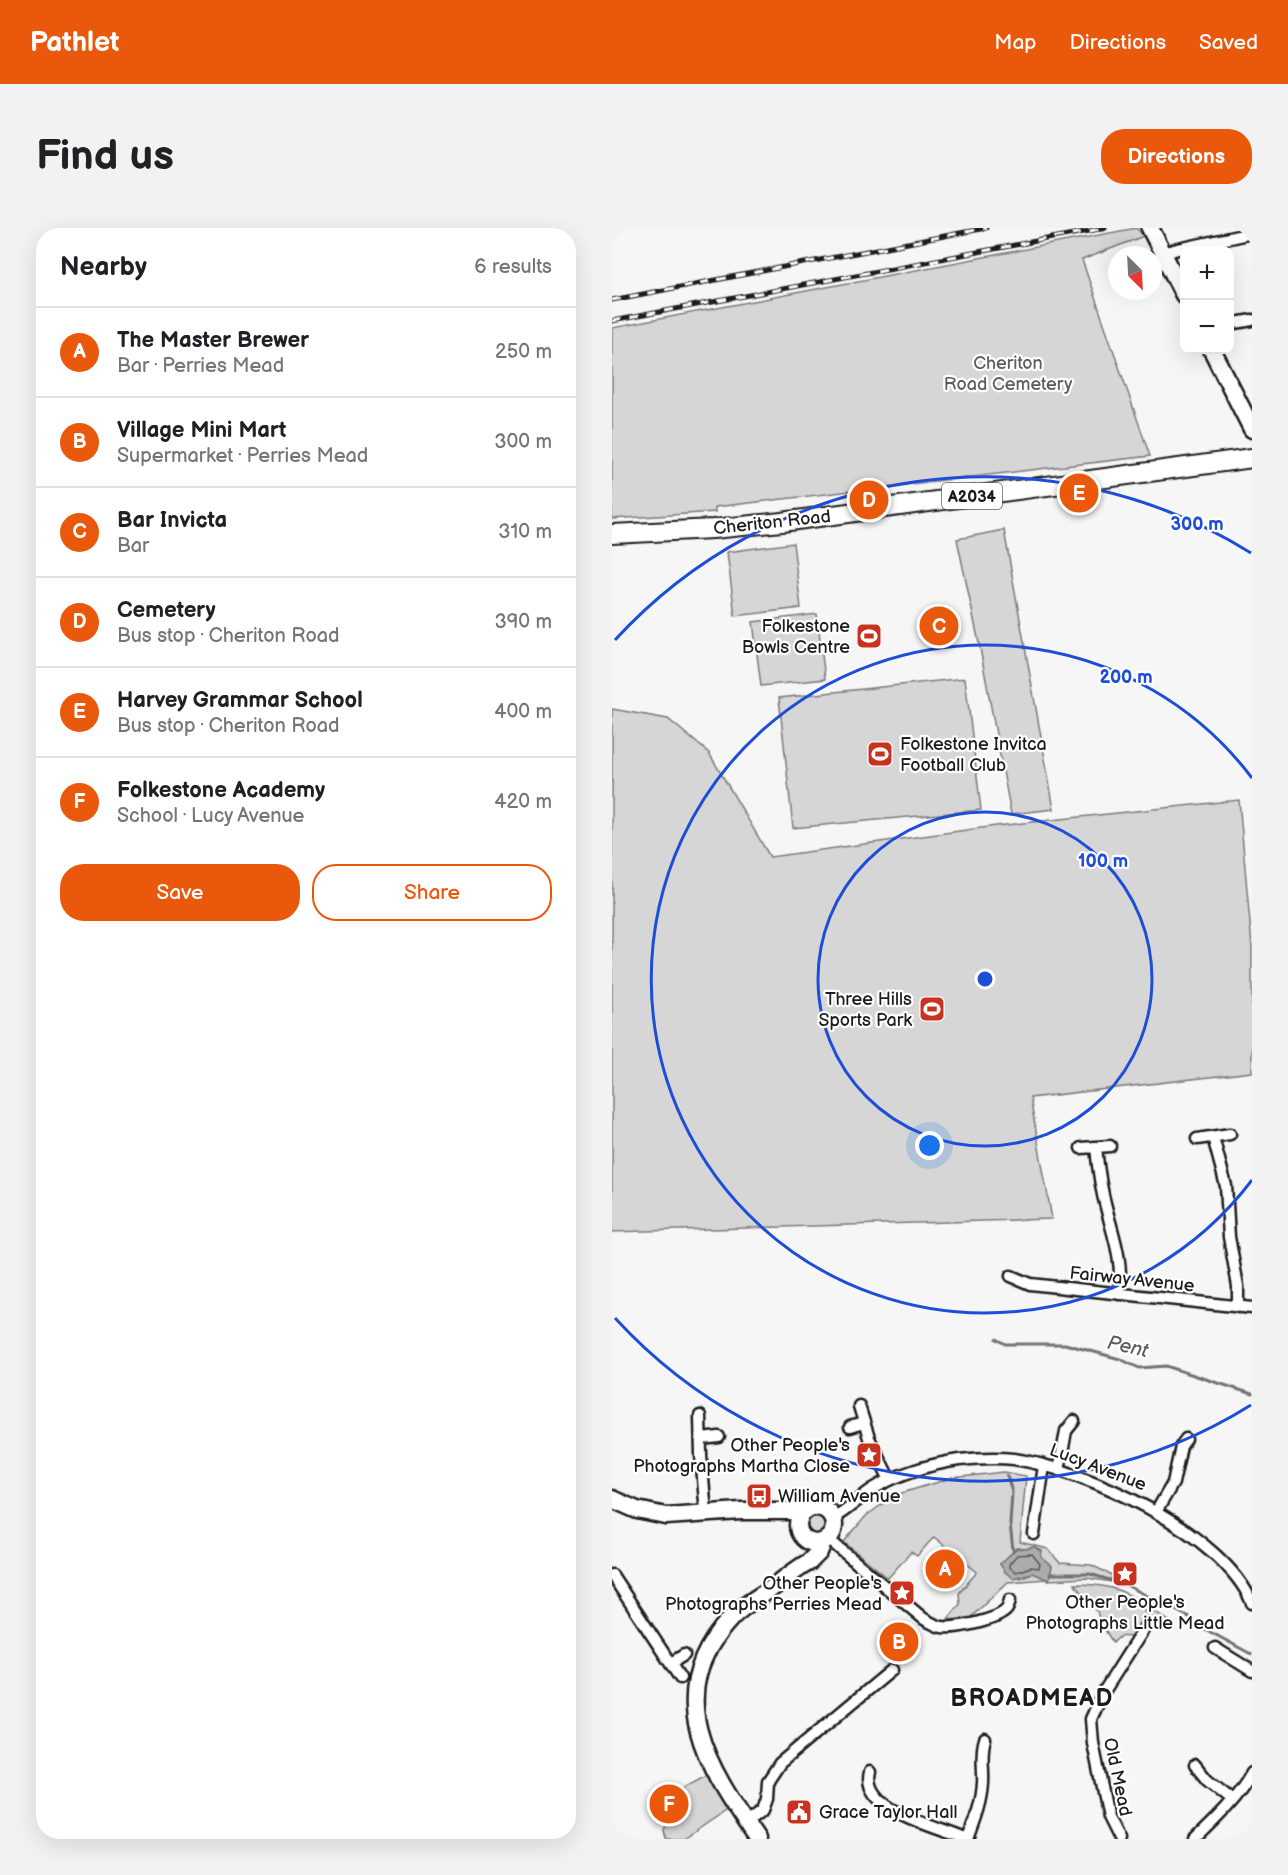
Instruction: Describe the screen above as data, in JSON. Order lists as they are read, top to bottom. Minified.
{"streets":{"main road":["A2034","Cheriton Road"],"street":["Fairway Avenue","Lucy Avenue","Old Mead"]},"districts":["BROADMEAD"],"water":["Pent"],"parks":["Cheriton Road Cemetery"],"places":{"sports":["Folkestone Bowls Centre","Folkestone Invitca Football Club","Three Hills Sports Park"],"place":["Other People's Photographs Martha Close","Other People's Photographs Little Mead","Other People's Photographs Perries Mead"],"bus stop":["William Avenue"],"public building":["Grace Taylor Hall"]},"north":"bottom right","page":{"header":"Pathlet","nav":["Map","Directions","Saved"],"buttons":["Directions",["Save","Share"]],"title":"Find us","heading":["Nearby","6 results"],"map_buttons":["+","−"],"list":[{"mark":"A","name":"The Master Brewer","note":"Bar · Perries Mead","value":"250 m"},{"mark":"B","name":"Village Mini Mart","note":"Supermarket · Perries Mead","value":"300 m"},{"mark":"C","name":"Bar Invicta","note":"Bar","value":"310 m"},{"mark":"D","name":"Cemetery","note":"Bus stop · Cheriton Road","value":"390 m"},{"mark":"E","name":"Harvey Grammar School","note":"Bus stop · Cheriton Road","value":"400 m"},{"mark":"F","name":"Folkestone Academy","note":"School · Lucy Avenue","value":"420 m"}],"pins":["E","D","C","A","B","F"]},"rings":["300 m","200 m","100 m"]}
